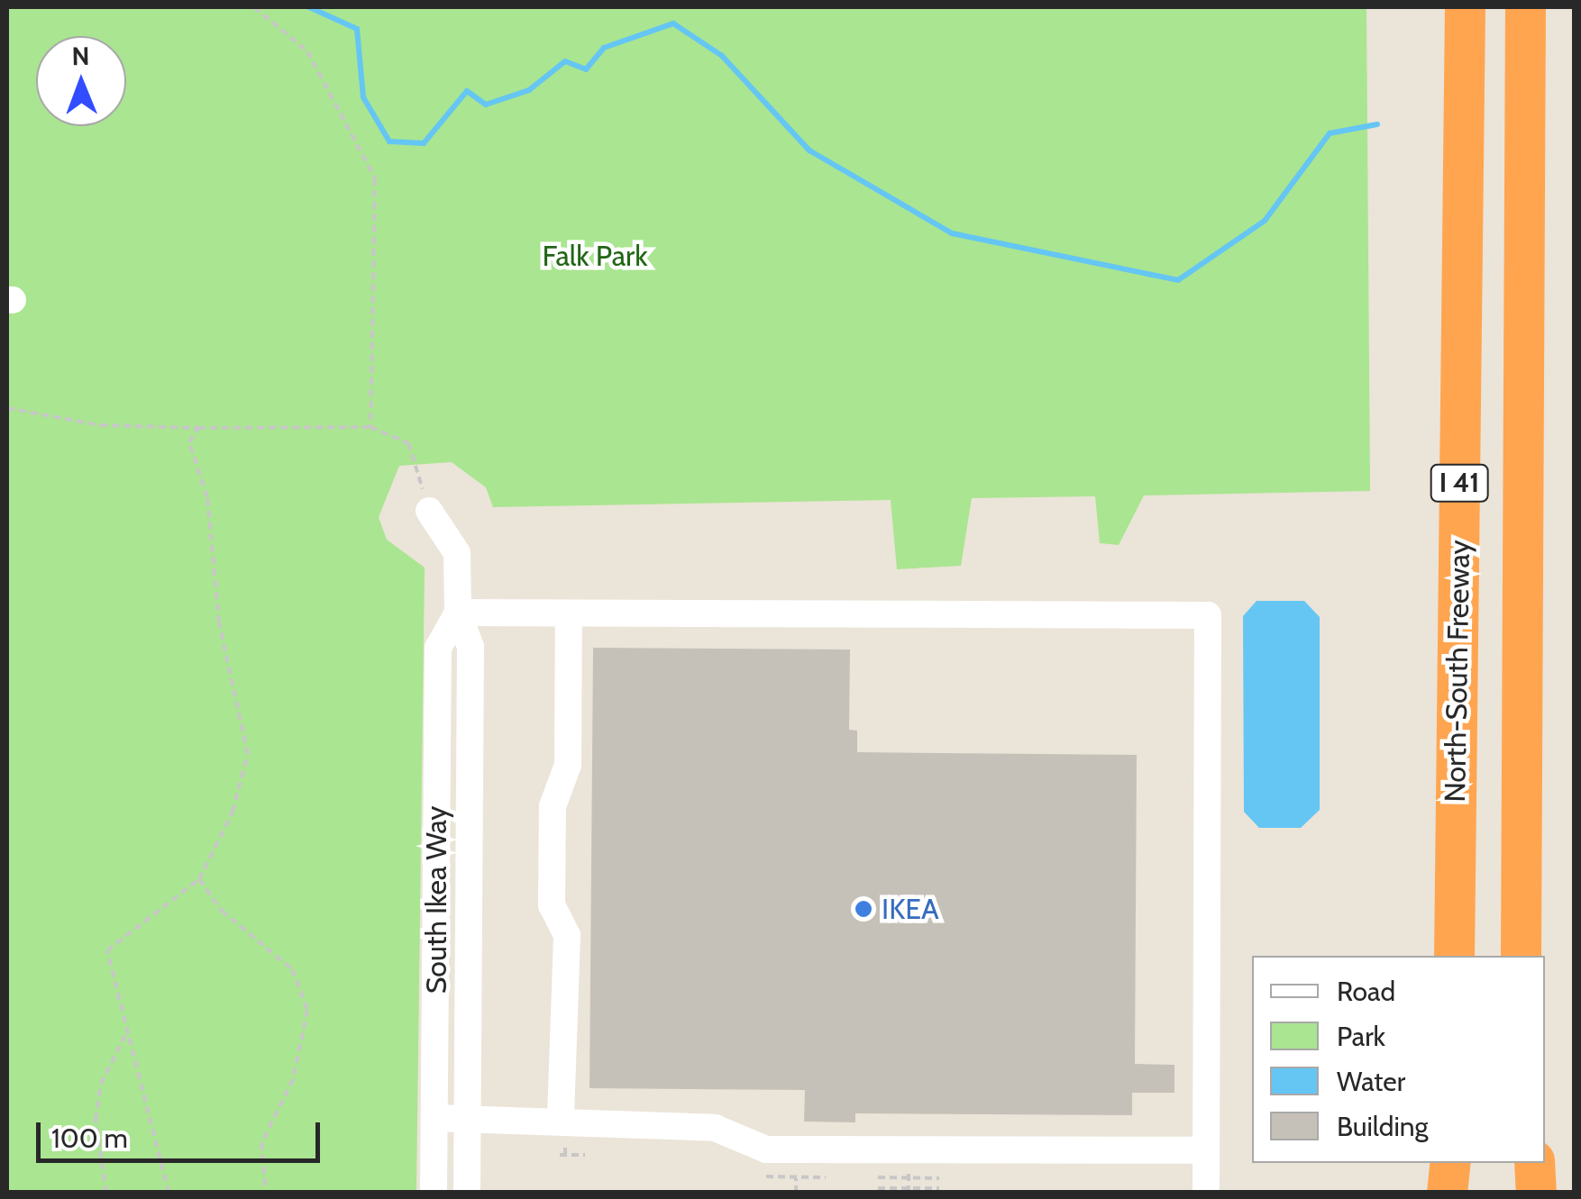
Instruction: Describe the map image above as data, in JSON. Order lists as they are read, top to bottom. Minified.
{"streets":{"highway":["I 41","North-South Freeway"],"street":["South Ikea Way"]},"parks":["Falk Park"],"places":["IKEA"],"legend":["Road","Park","Water","Building"],"scale_bar":"100 m","north":"top"}
